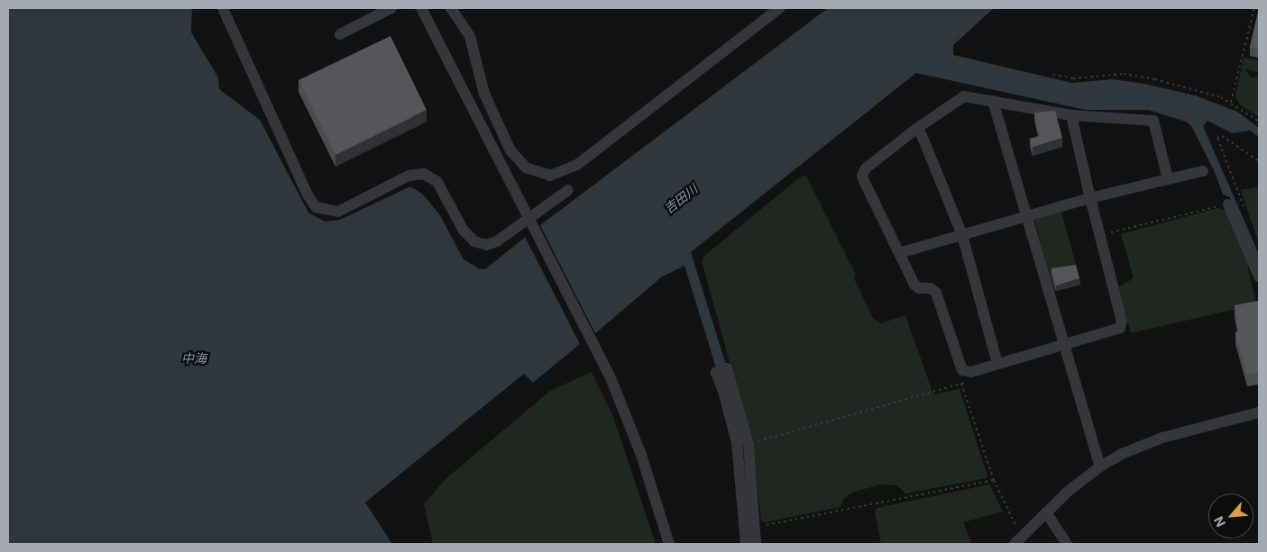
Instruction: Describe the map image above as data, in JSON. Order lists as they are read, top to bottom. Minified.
{"water":["吉田川","中海"],"north":"bottom left"}
